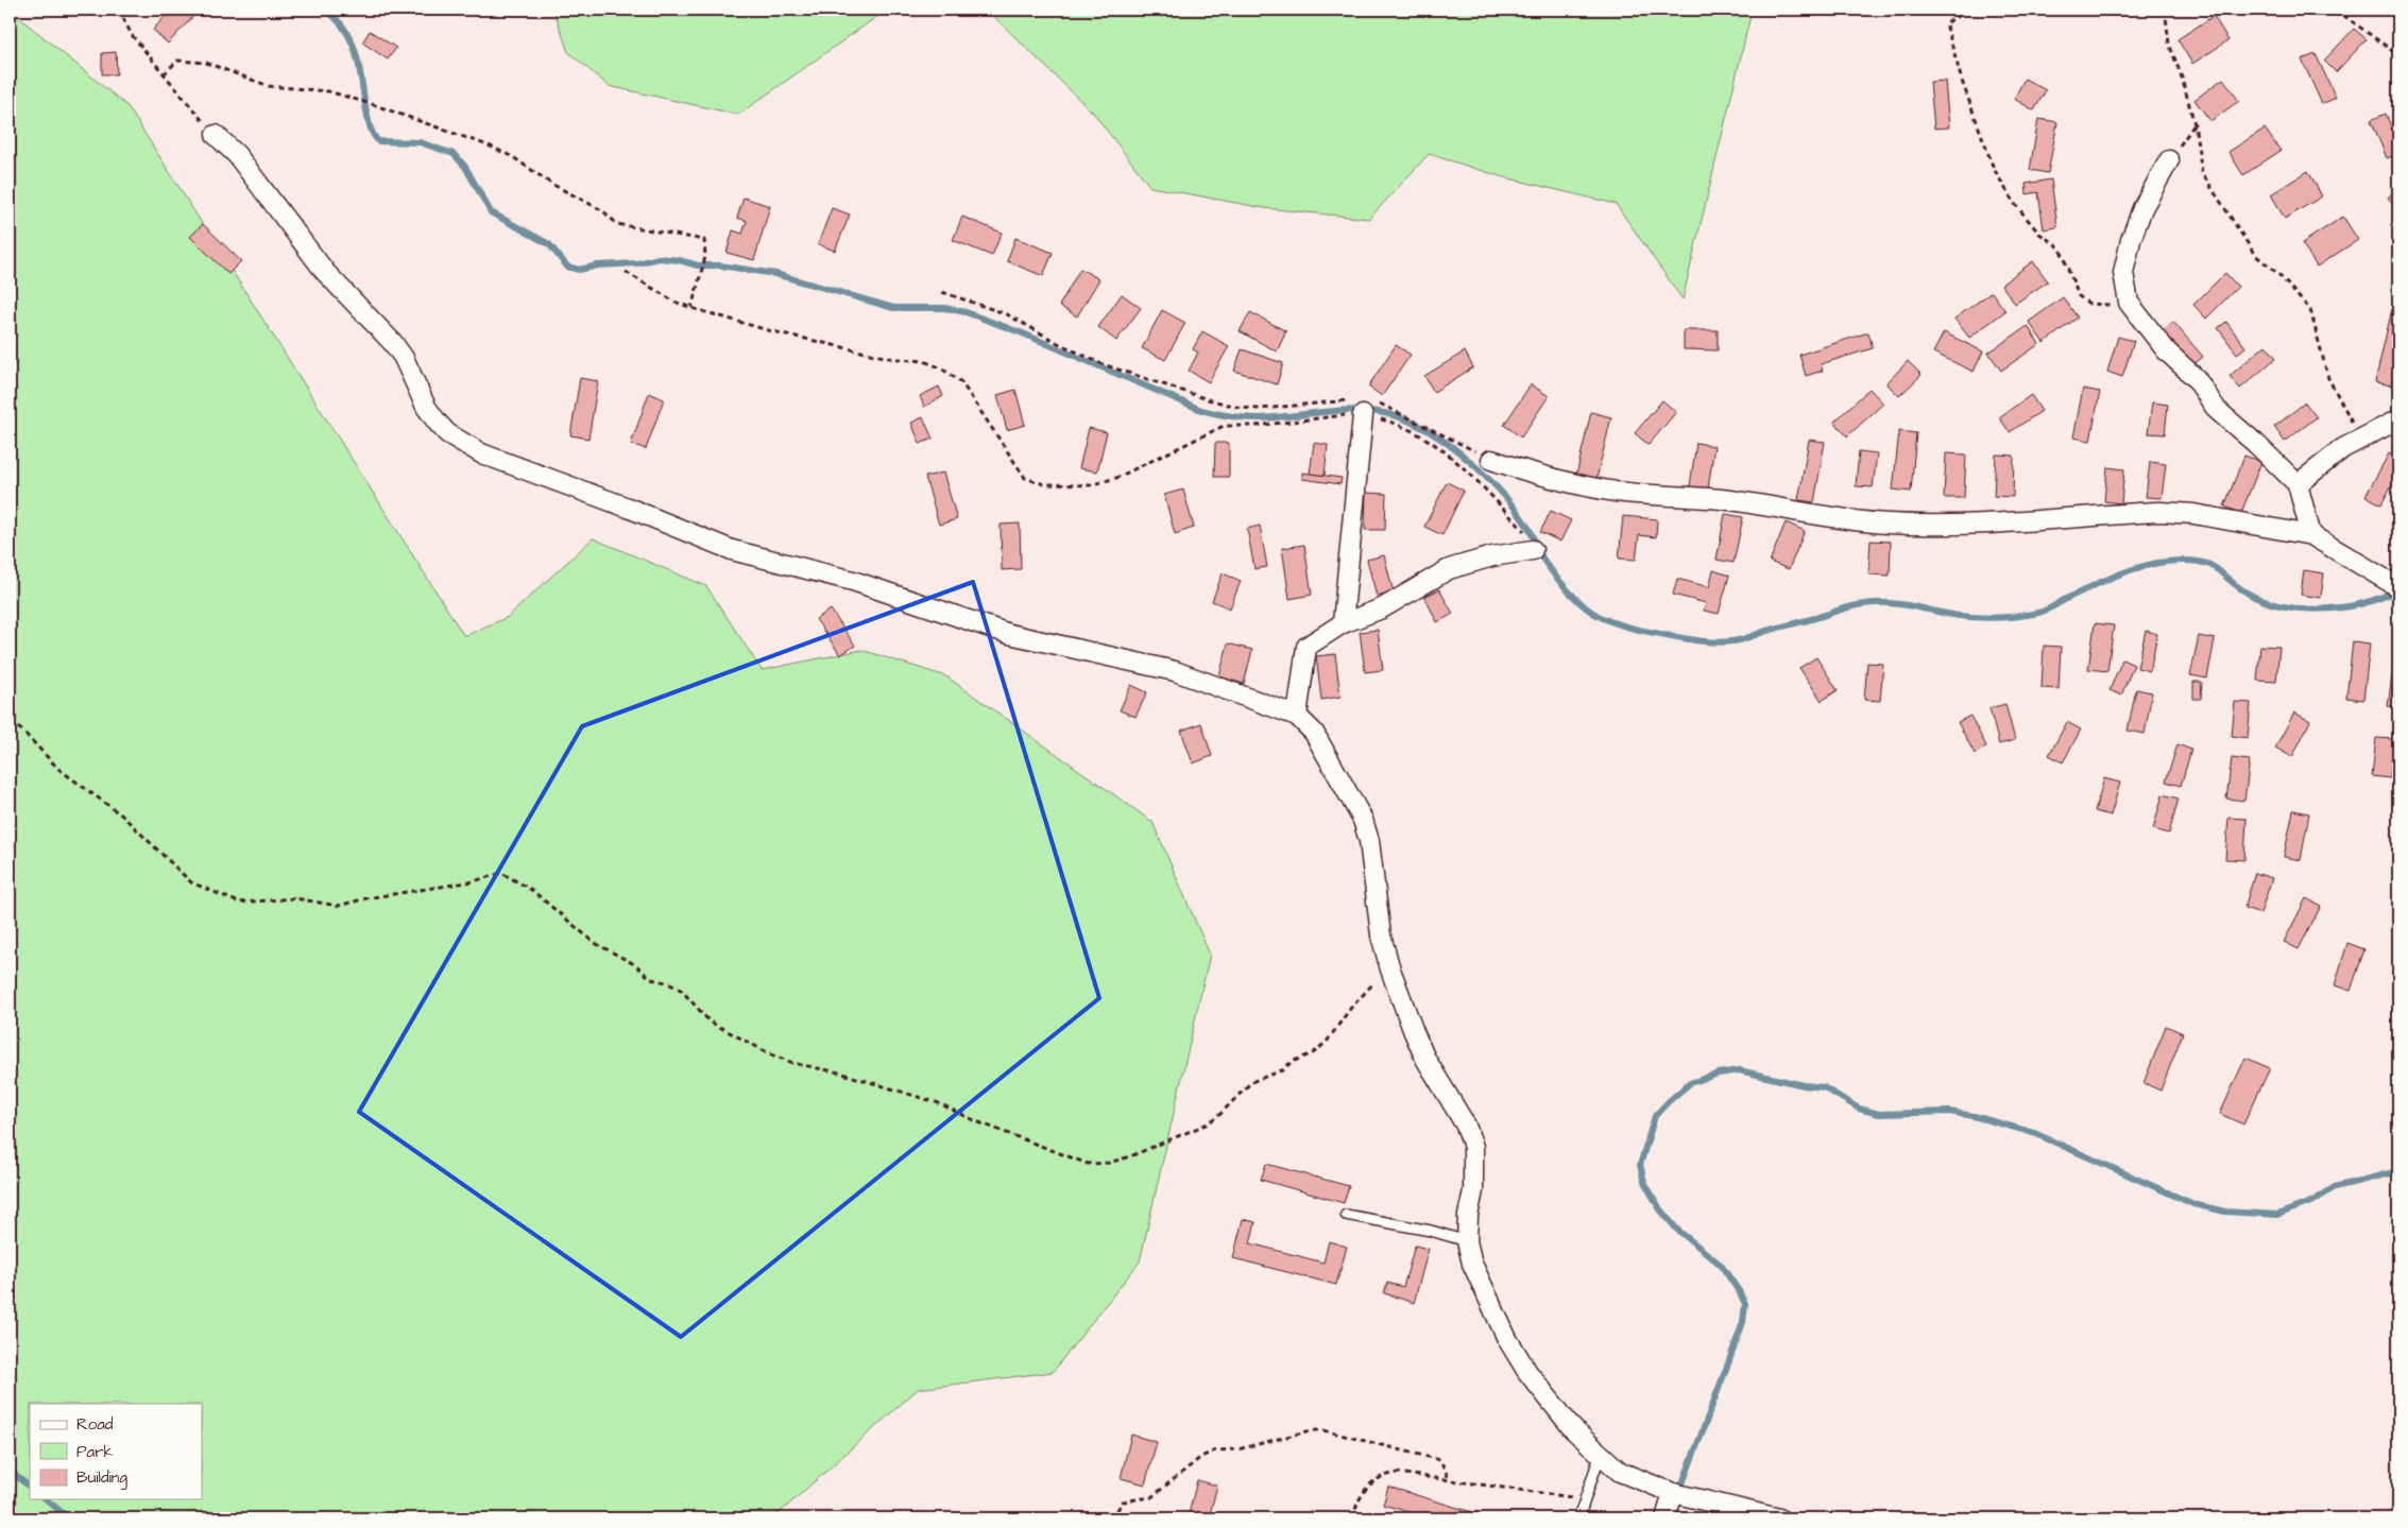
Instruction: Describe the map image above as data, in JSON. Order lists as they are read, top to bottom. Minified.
{"legend":["Road","Park","Building"]}
